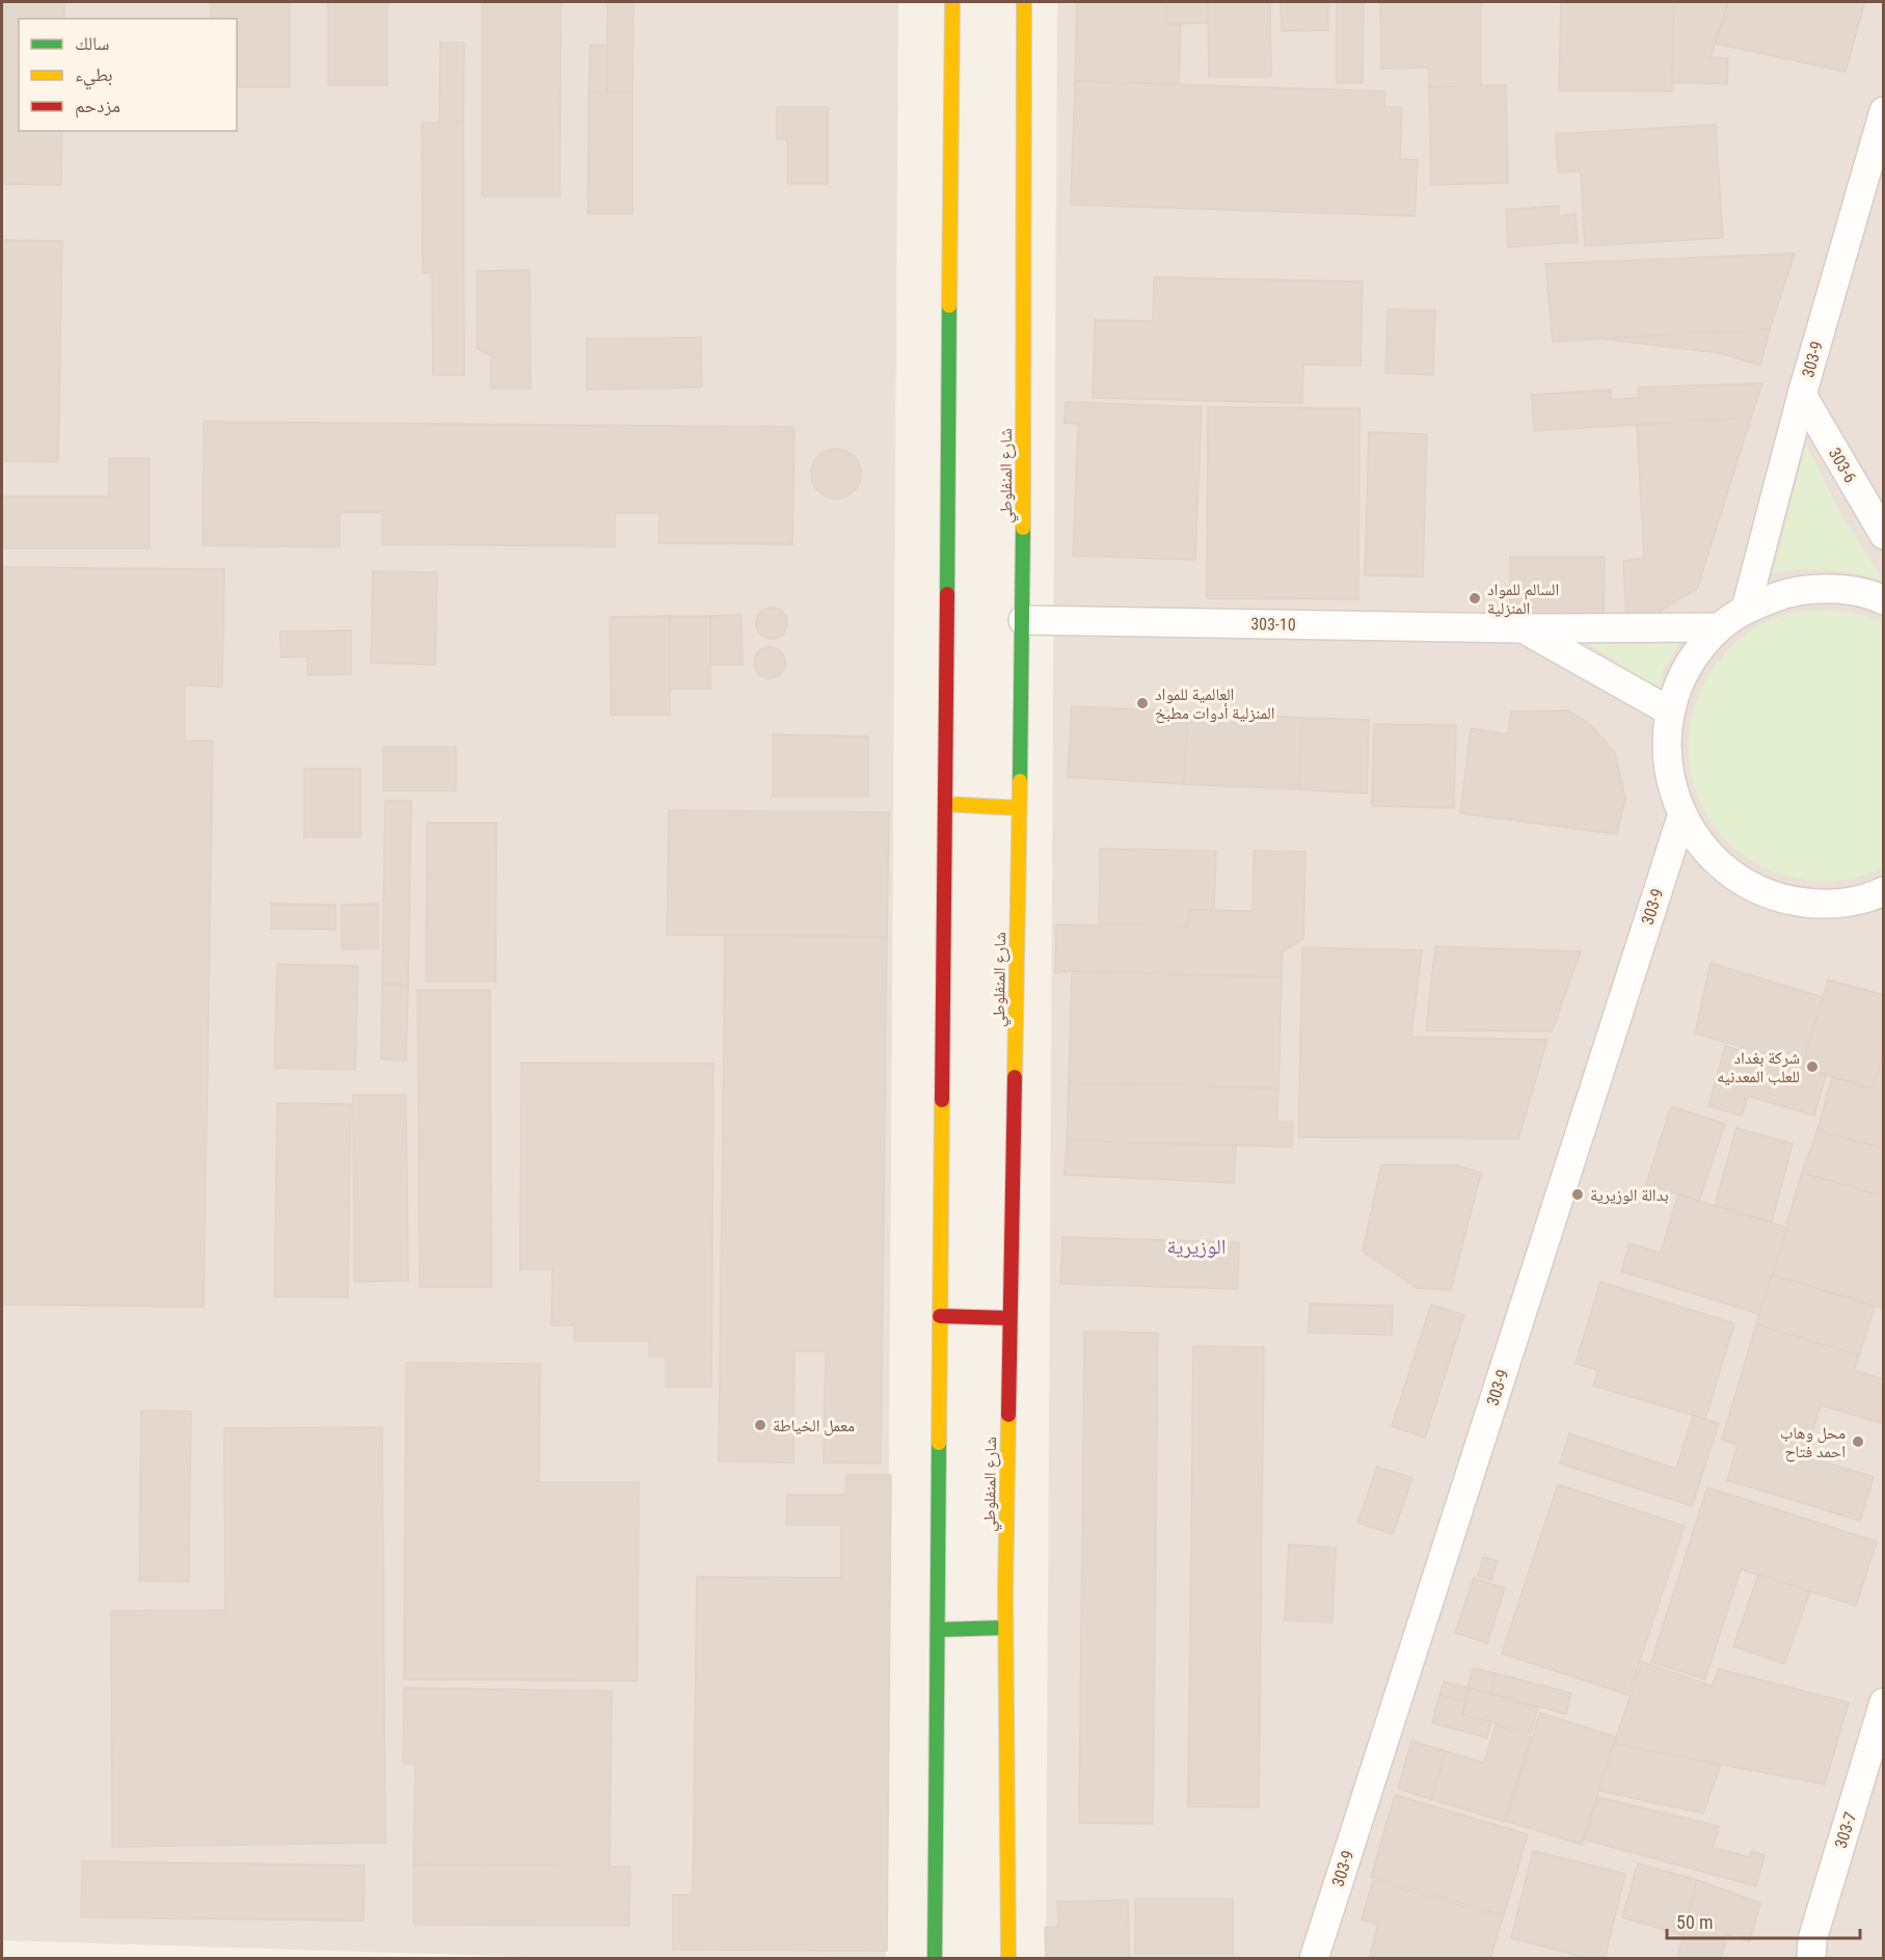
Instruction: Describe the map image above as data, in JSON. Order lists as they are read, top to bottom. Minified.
{"streets":{"street":["303-9","303-6","شارع المنفلوطي","303-10","303-7"]},"crossings":[["303-9","303-6"],["شارع المنفلوطي","303-10"]],"districts":["الوزيرية"],"places":["السالم للمواد المنزلية","العالمية للمواد المنزلية أدوات مطبخ","شركة بغداد للعلب المعدنيه","بدالة الوزيرية","معمل الخياطة","محل وهاب احمد فتاح"],"legend":["سالك","بطيء","مزدحم"],"scale_bar":"50 m"}
